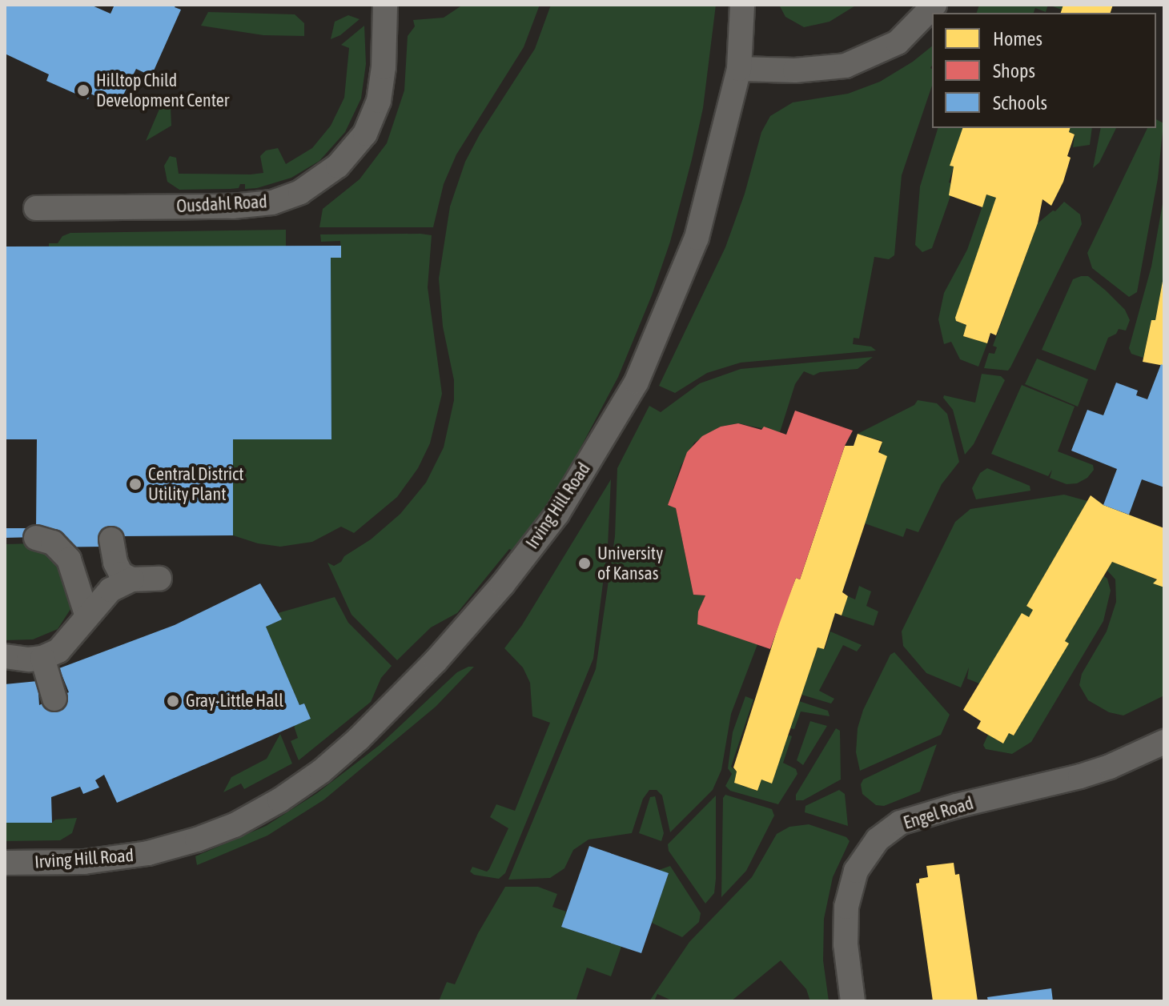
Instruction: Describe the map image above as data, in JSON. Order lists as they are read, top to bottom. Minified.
{"streets":{"street":["Ousdahl Road","Irving Hill Road","Engel Road"]},"places":["Hilltop Child Development Center","Central District Utility Plant","University of Kansas","Gray-Little Hall"],"legend":["Homes","Shops","Schools"]}
